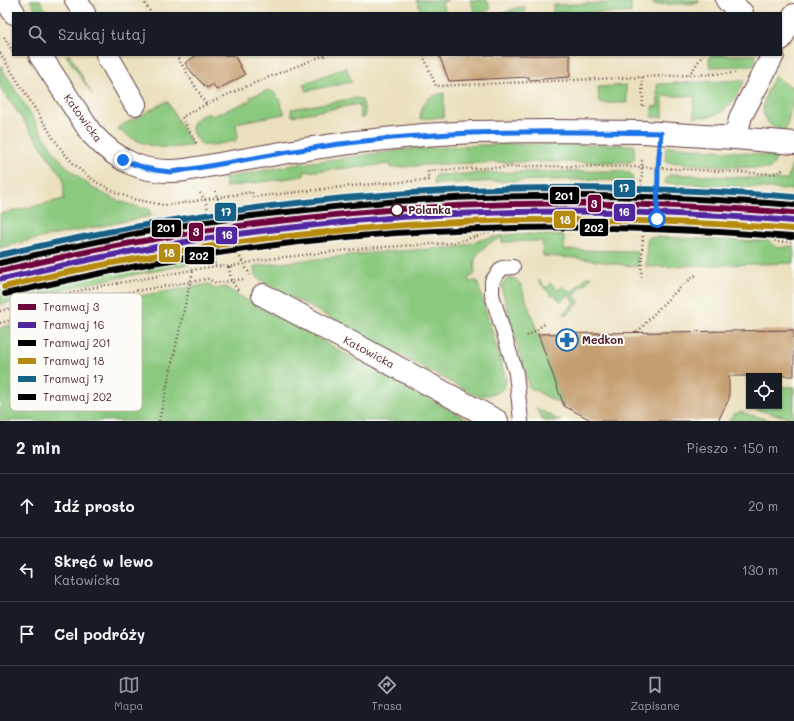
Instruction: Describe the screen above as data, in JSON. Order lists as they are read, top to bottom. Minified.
{"streets":{"street":["Katowicka"]},"places":{"other":["Polanka"],"pharmacy":["Medkon"]},"lines":["tram line 17","tram line 201","tram line 3","tram line 16","tram line 18","tram line 202"],"legend":["Tramwaj 3","Tramwaj 16","Tramwaj 201","Tramwaj 18","Tramwaj 17","Tramwaj 202"],"page":{"search":"Szukaj tutaj","heading":["2 min","Pieszo · 150 m"],"list":[["Idź prosto","20 m"],["Skręć w lewo","Katowicka","130 m"],"Cel podróży"],"nav":["Mapa","Trasa","Zapisane"]}}
